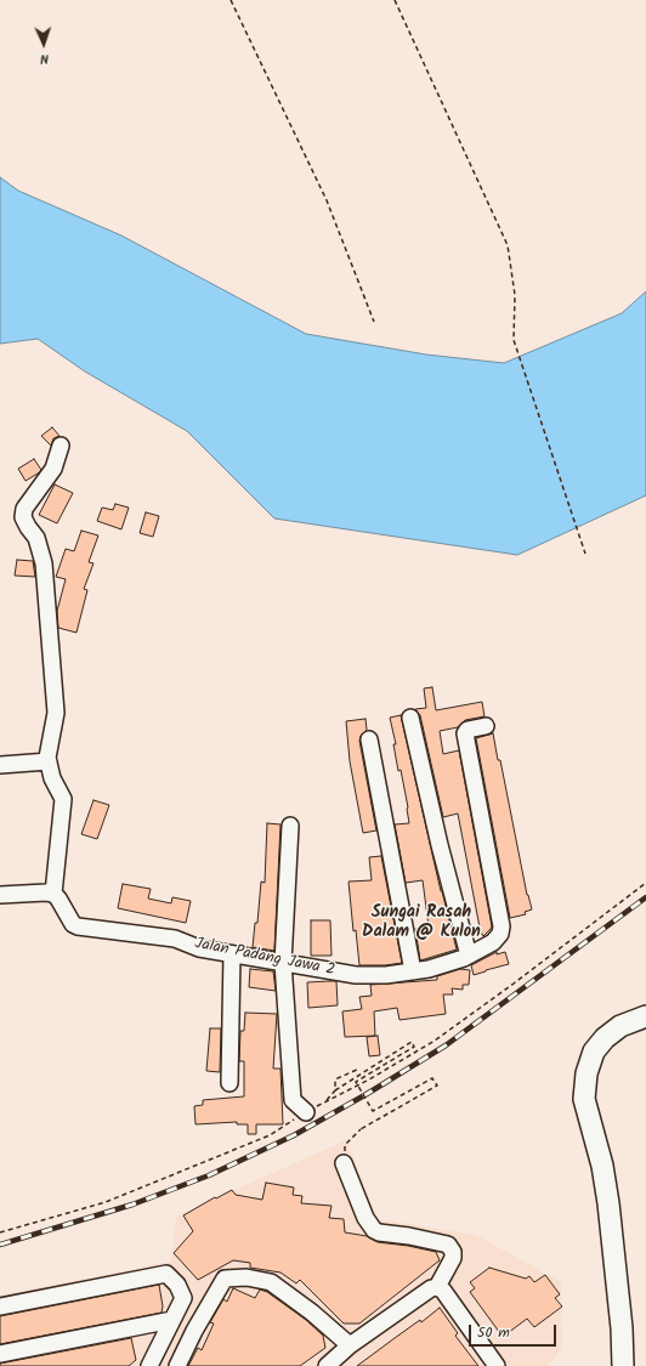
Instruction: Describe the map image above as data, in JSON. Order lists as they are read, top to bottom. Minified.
{"streets":{"street":["Jalan Padang Jawa 2"]},"districts":["Sungai Rasah Dalam @ Kulon"],"scale_bar":"50 m","north":"bottom"}
